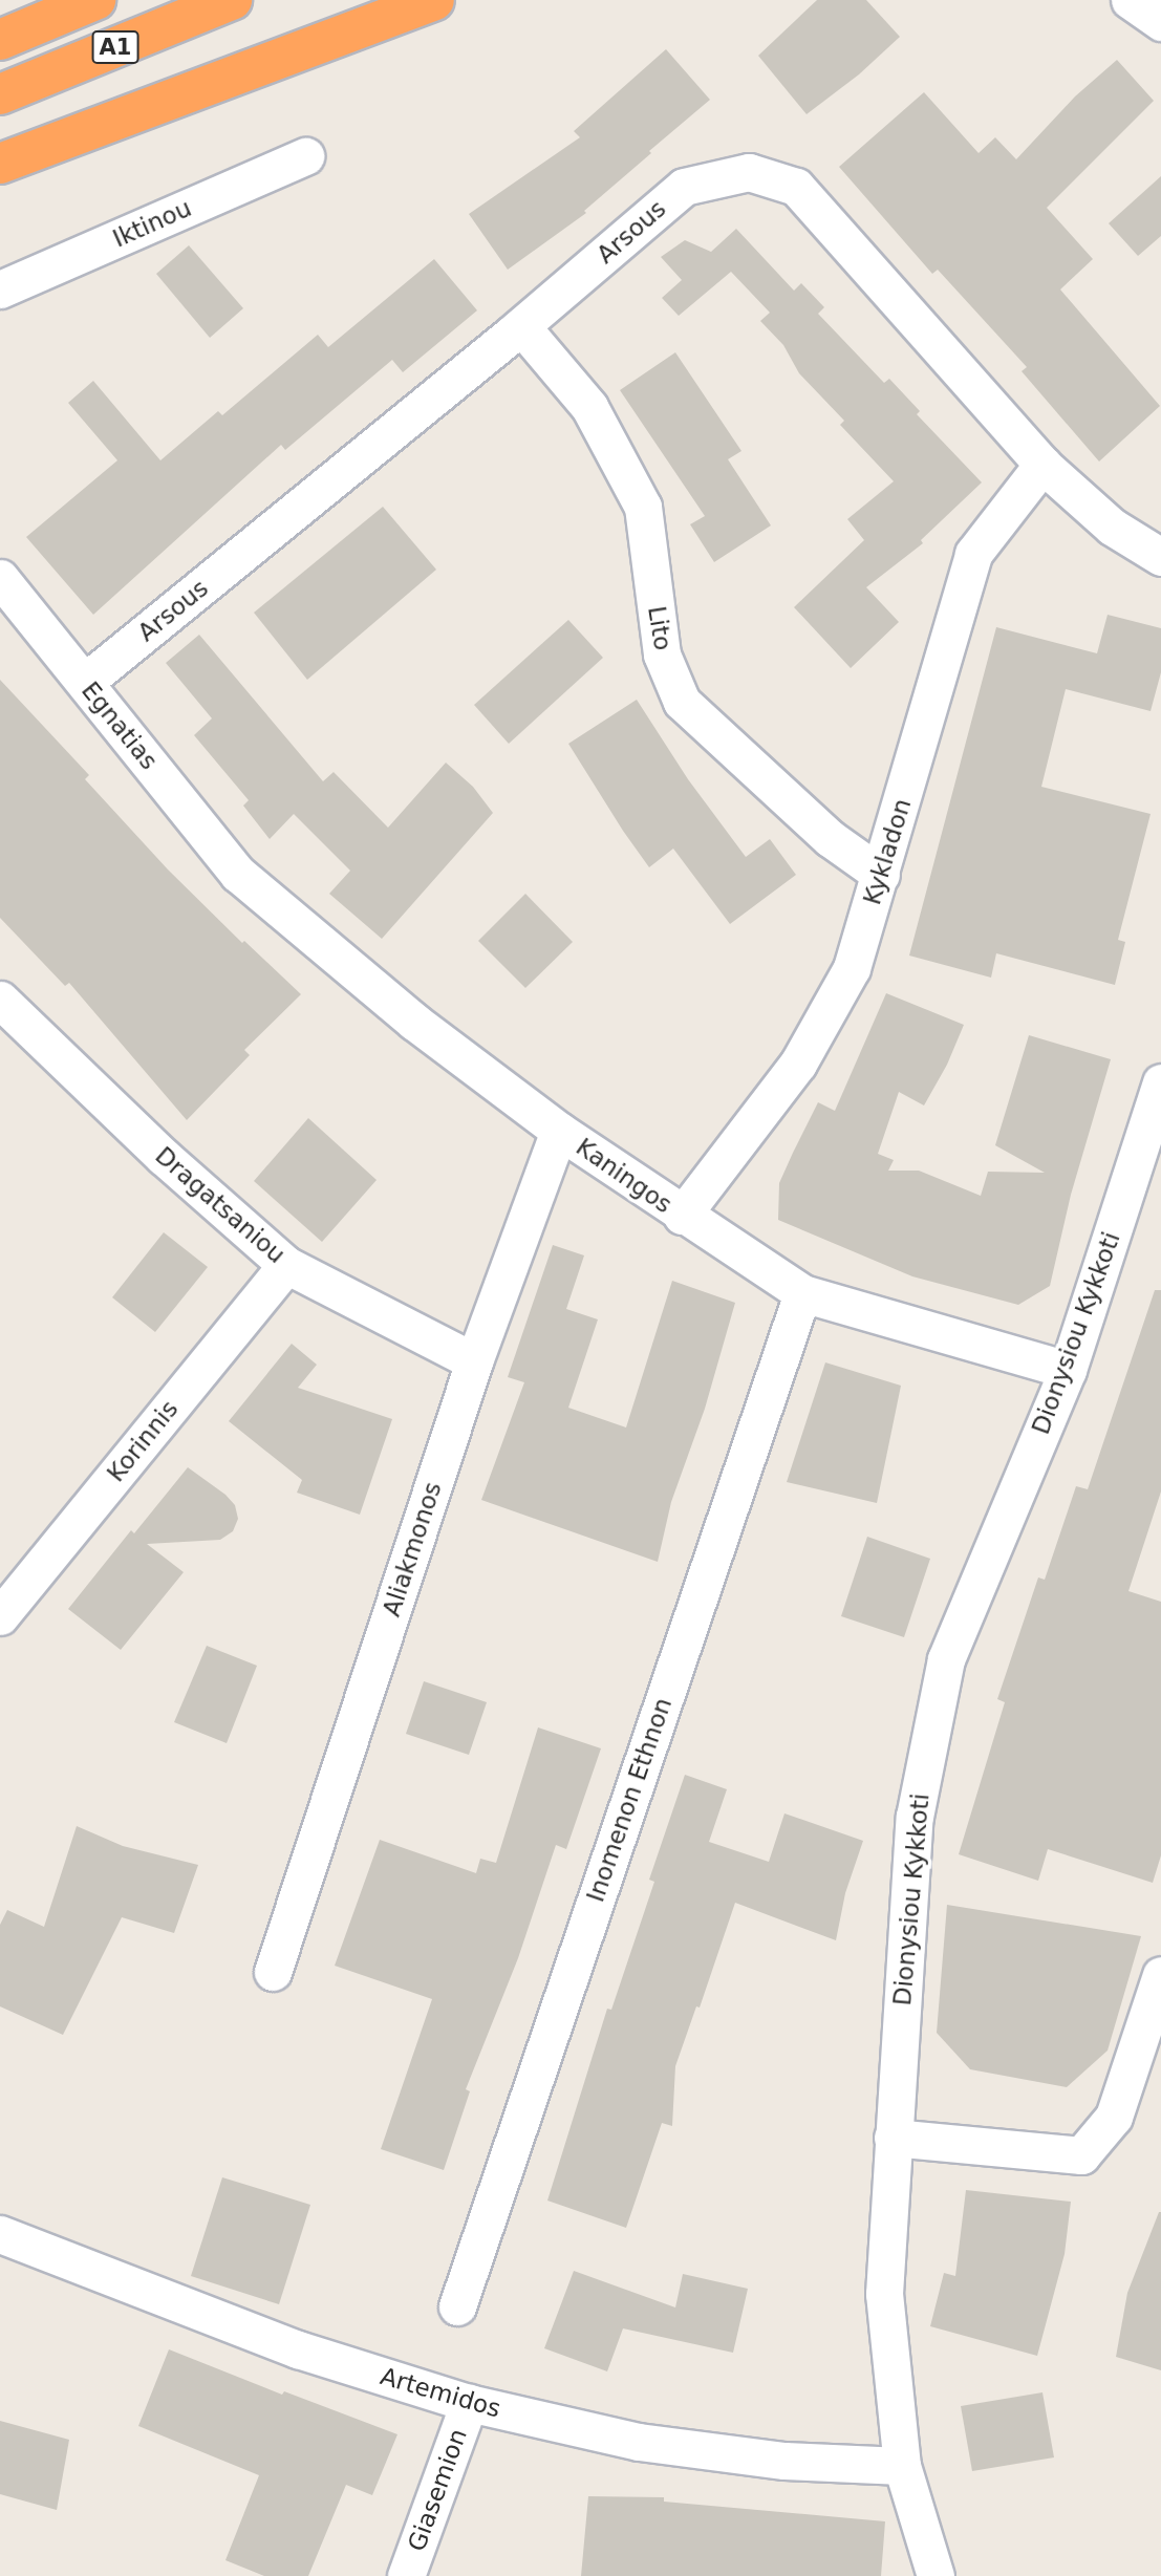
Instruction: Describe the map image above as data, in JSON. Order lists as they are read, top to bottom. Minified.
{"streets":{"highway":["A1"],"street":["Iktinou","Arsous","Lito","Egnatias","Kykladon","Kaningos","Dragatsaniou","Dionysiou Kykkoti","Korinnis","Aliakmonos","Inomenon Ethnon","Artemidos","Giasemion"]},"crossings":[["Arsous","Lito"],["Arsous","Egnatias"],["Arsous","Kykladon"],["Lito","Kykladon"],["Egnatias","Kaningos"],["Kykladon","Kaningos"],["Kaningos","Dionysiou Kykkoti"],["Kaningos","Aliakmonos"],["Kaningos","Inomenon Ethnon"],["Dragatsaniou","Korinnis"],["Dragatsaniou","Aliakmonos"],["Dionysiou Kykkoti","Artemidos"],["Artemidos","Giasemion"]]}
